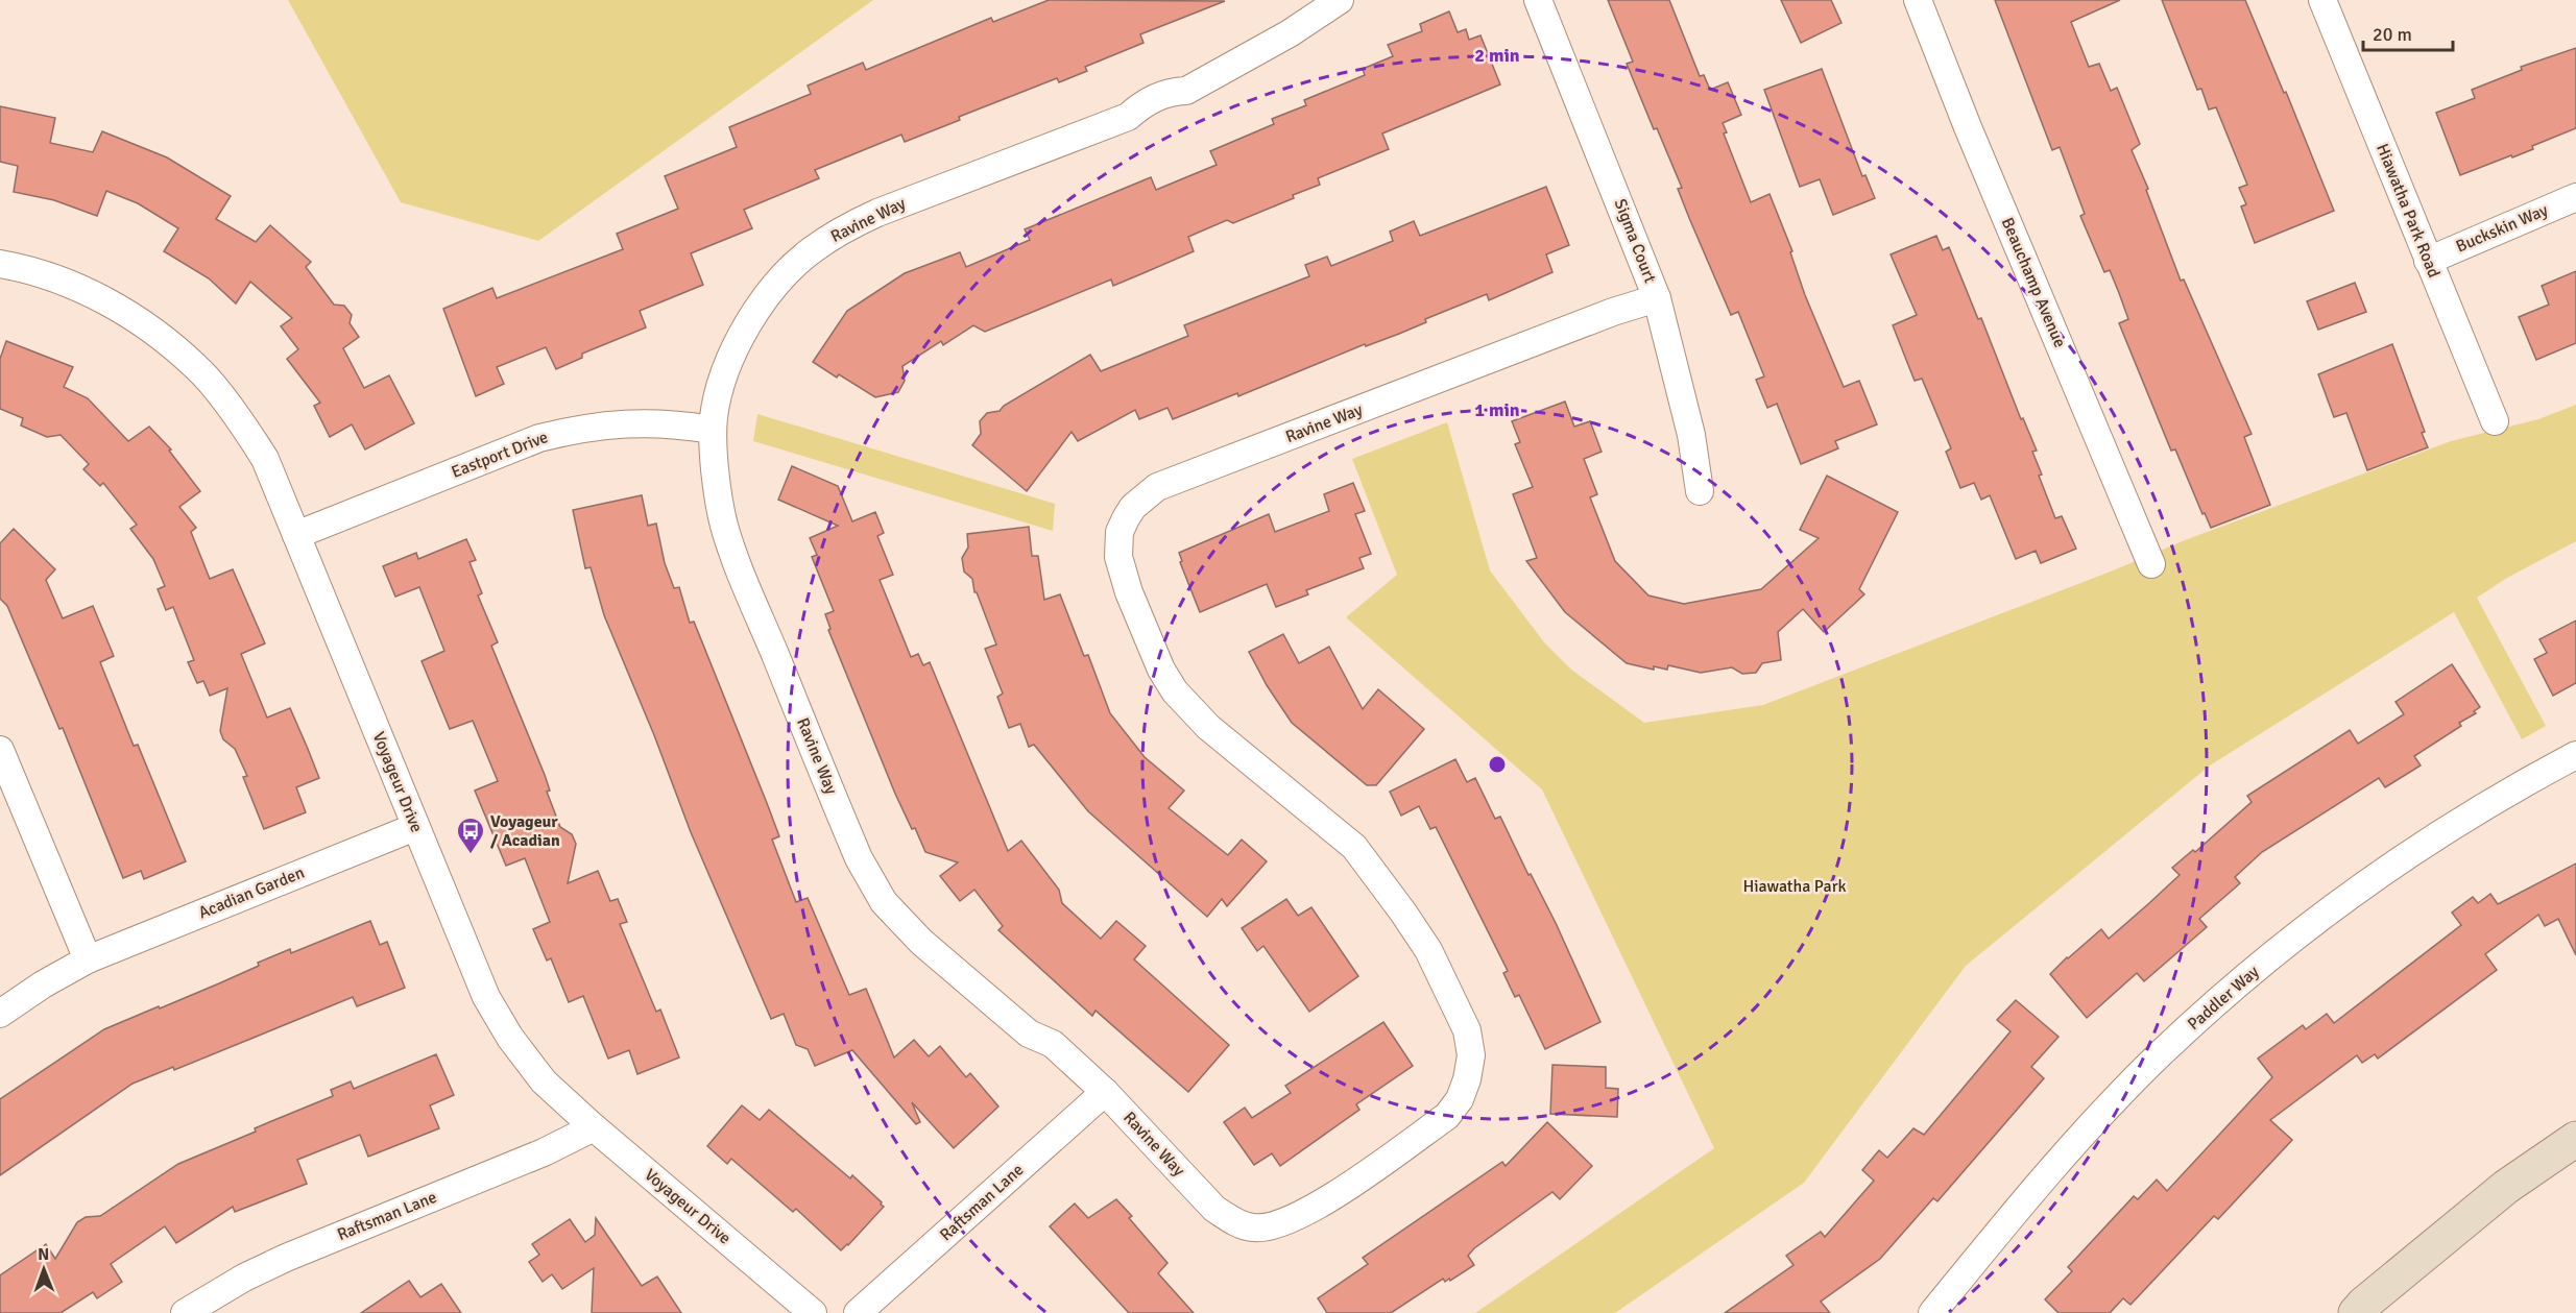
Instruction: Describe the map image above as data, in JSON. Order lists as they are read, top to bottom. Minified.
{"streets":{"street":["Hiawatha Park Road","Ravine Way","Buckskin Way","Sigma Court","Beauchamp Avenue","Eastport Drive","Voyageur Drive","Acadian Garden","Paddler Way","Raftsman Lane"]},"crossings":[["Hiawatha Park Road","Buckskin Way"],["Ravine Way","Sigma Court"],["Ravine Way","Eastport Drive"],["Ravine Way","Raftsman Lane"],["Eastport Drive","Voyageur Drive"],["Voyageur Drive","Acadian Garden"],["Voyageur Drive","Raftsman Lane"]],"parks":["Hiawatha Park"],"places":{"bus stop":["Voyageur / Acadian"]},"scale_bar":"20 m","north":"top","rings":["2 min","1 min"]}
